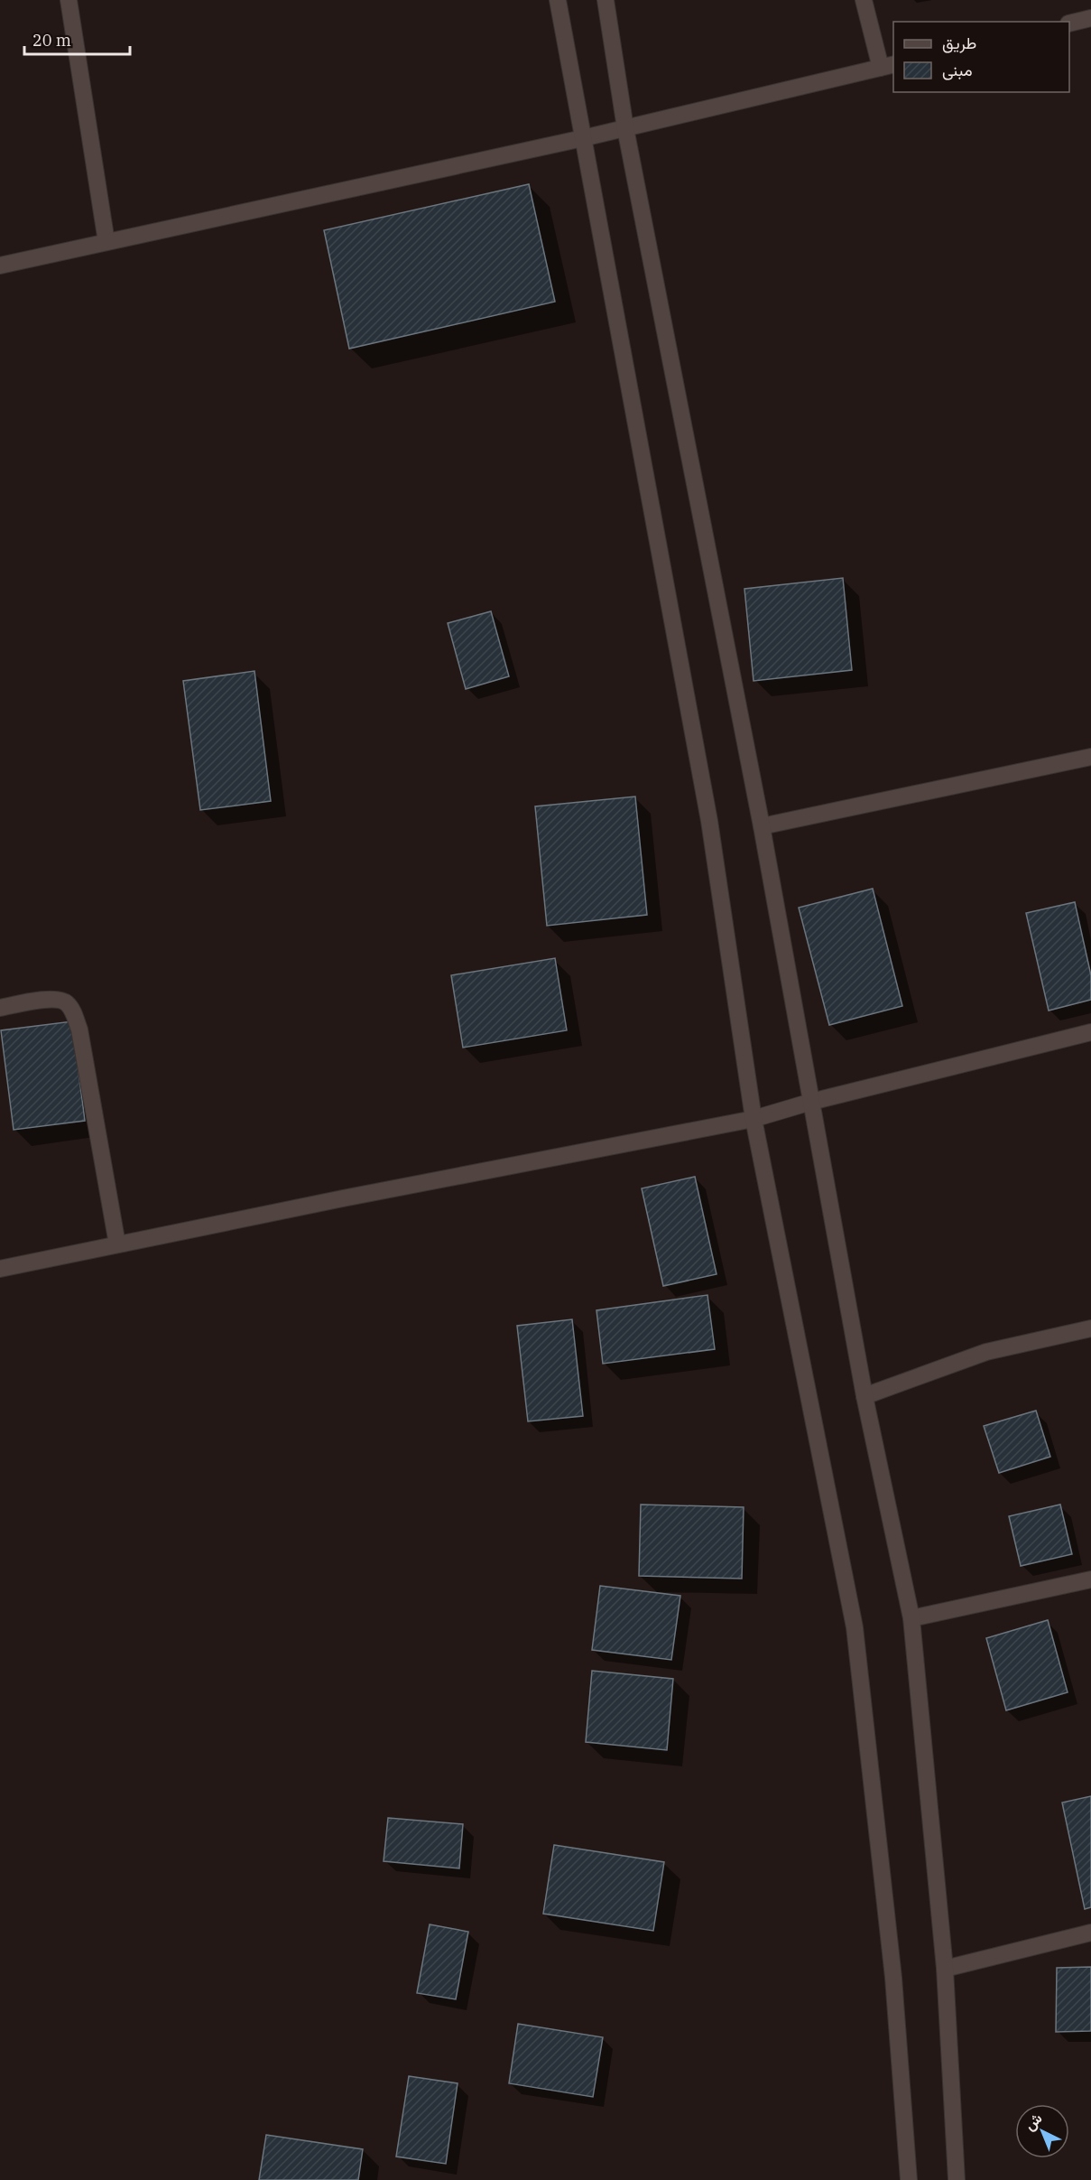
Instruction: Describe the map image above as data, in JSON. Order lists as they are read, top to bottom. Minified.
{"legend":["طريق","مبنى"],"scale_bar":"20 m","north":"top left"}
